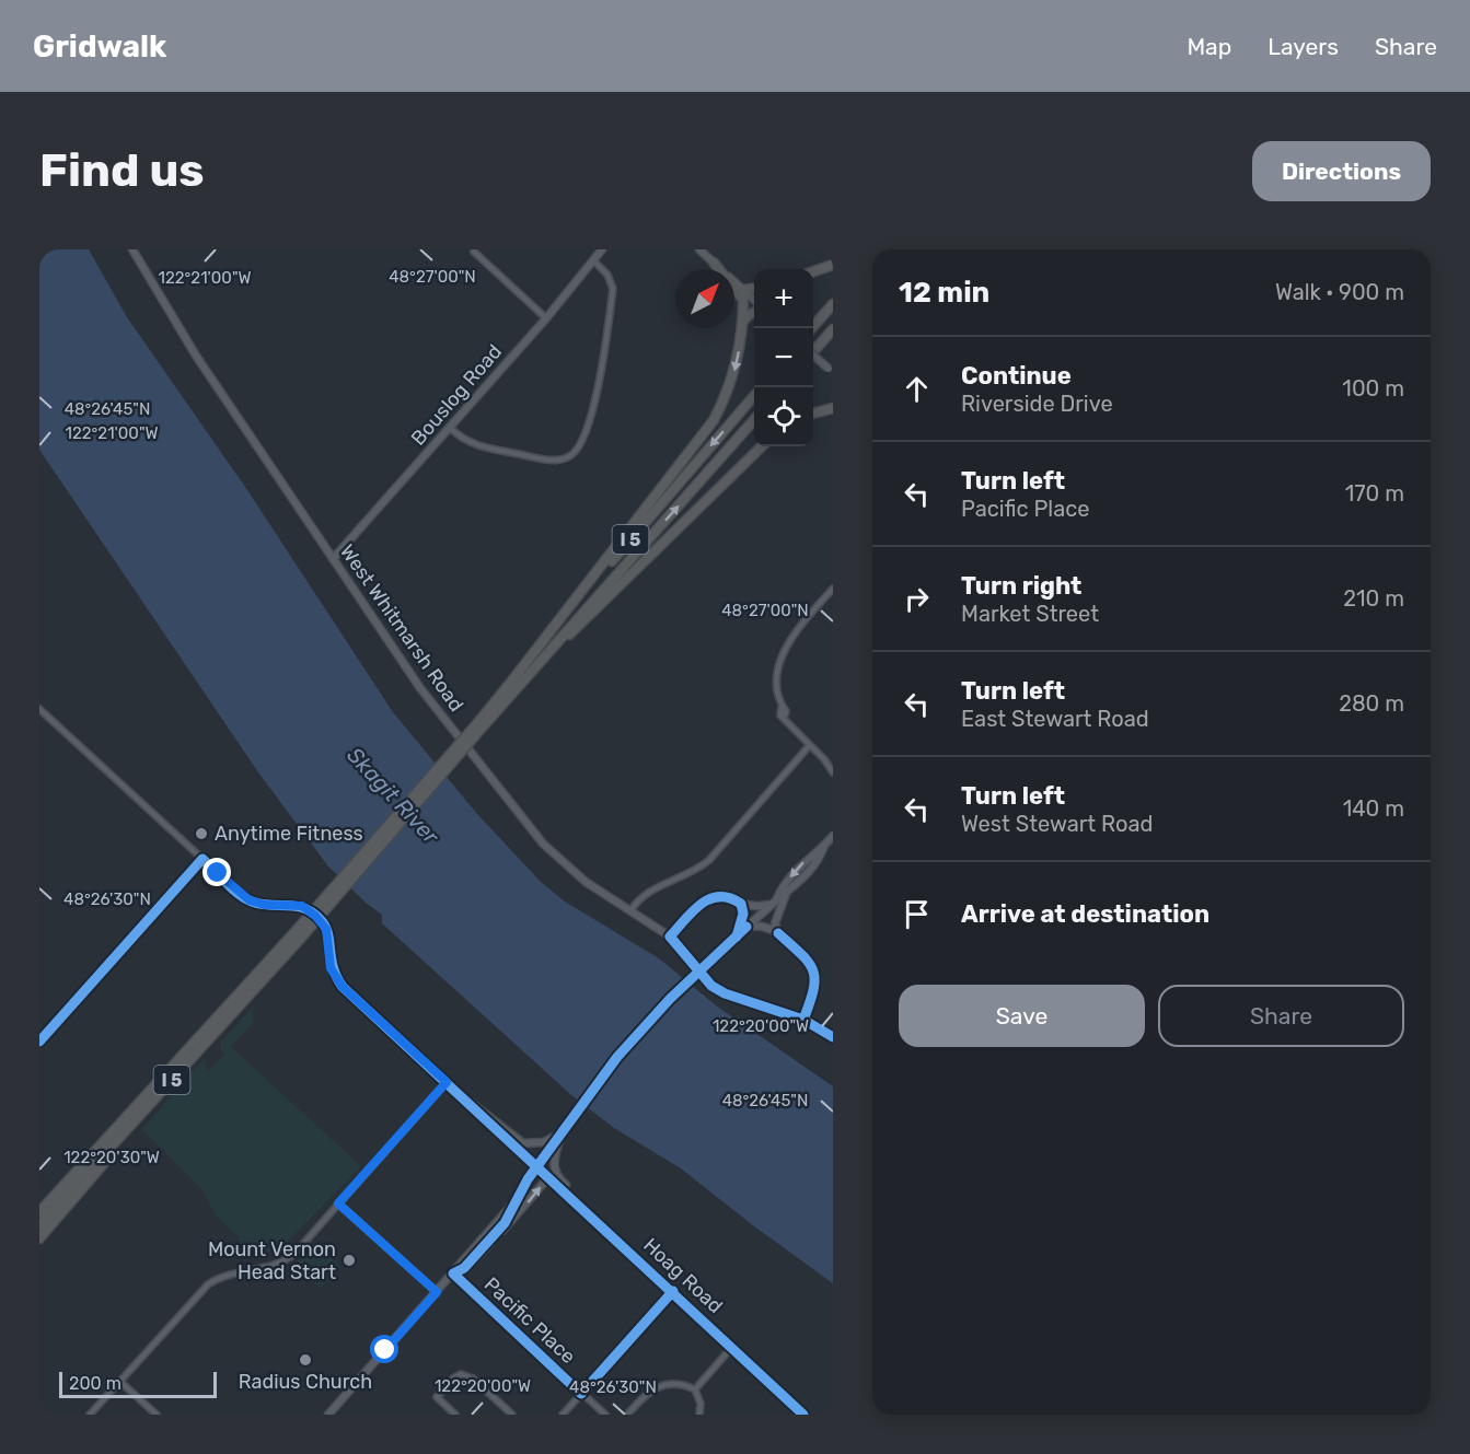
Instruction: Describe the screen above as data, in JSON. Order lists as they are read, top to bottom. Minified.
{"streets":{"highway":["I 5"],"street":["Bouslog Road","West Whitmarsh Road","Hoag Road","Pacific Place"]},"crossings":[["Bouslog Road","West Whitmarsh Road"]],"water":["Skagit River"],"places":["Anytime Fitness","Mount Vernon Head Start","Radius Church"],"scale_bar":"200 m","north":"top right","page":{"header":"Gridwalk","nav":["Map","Layers","Share"],"buttons":["Directions",["Save","Share"]],"title":"Find us","heading":["12 min","Walk · 900 m"],"map_buttons":["+","−"],"list":[["Continue","Riverside Drive","100 m"],["Turn left","Pacific Place","170 m"],["Turn right","Market Street","210 m"],["Turn left","East Stewart Road","280 m"],["Turn left","West Stewart Road","140 m"],"Arrive at destination"],"scale":"200 m"},"coordinates":["48°27'00\"N","122°21'00\"W","48°26'45\"N","48°26'30\"N","122°20'00\"W","122°20'30\"W"]}
